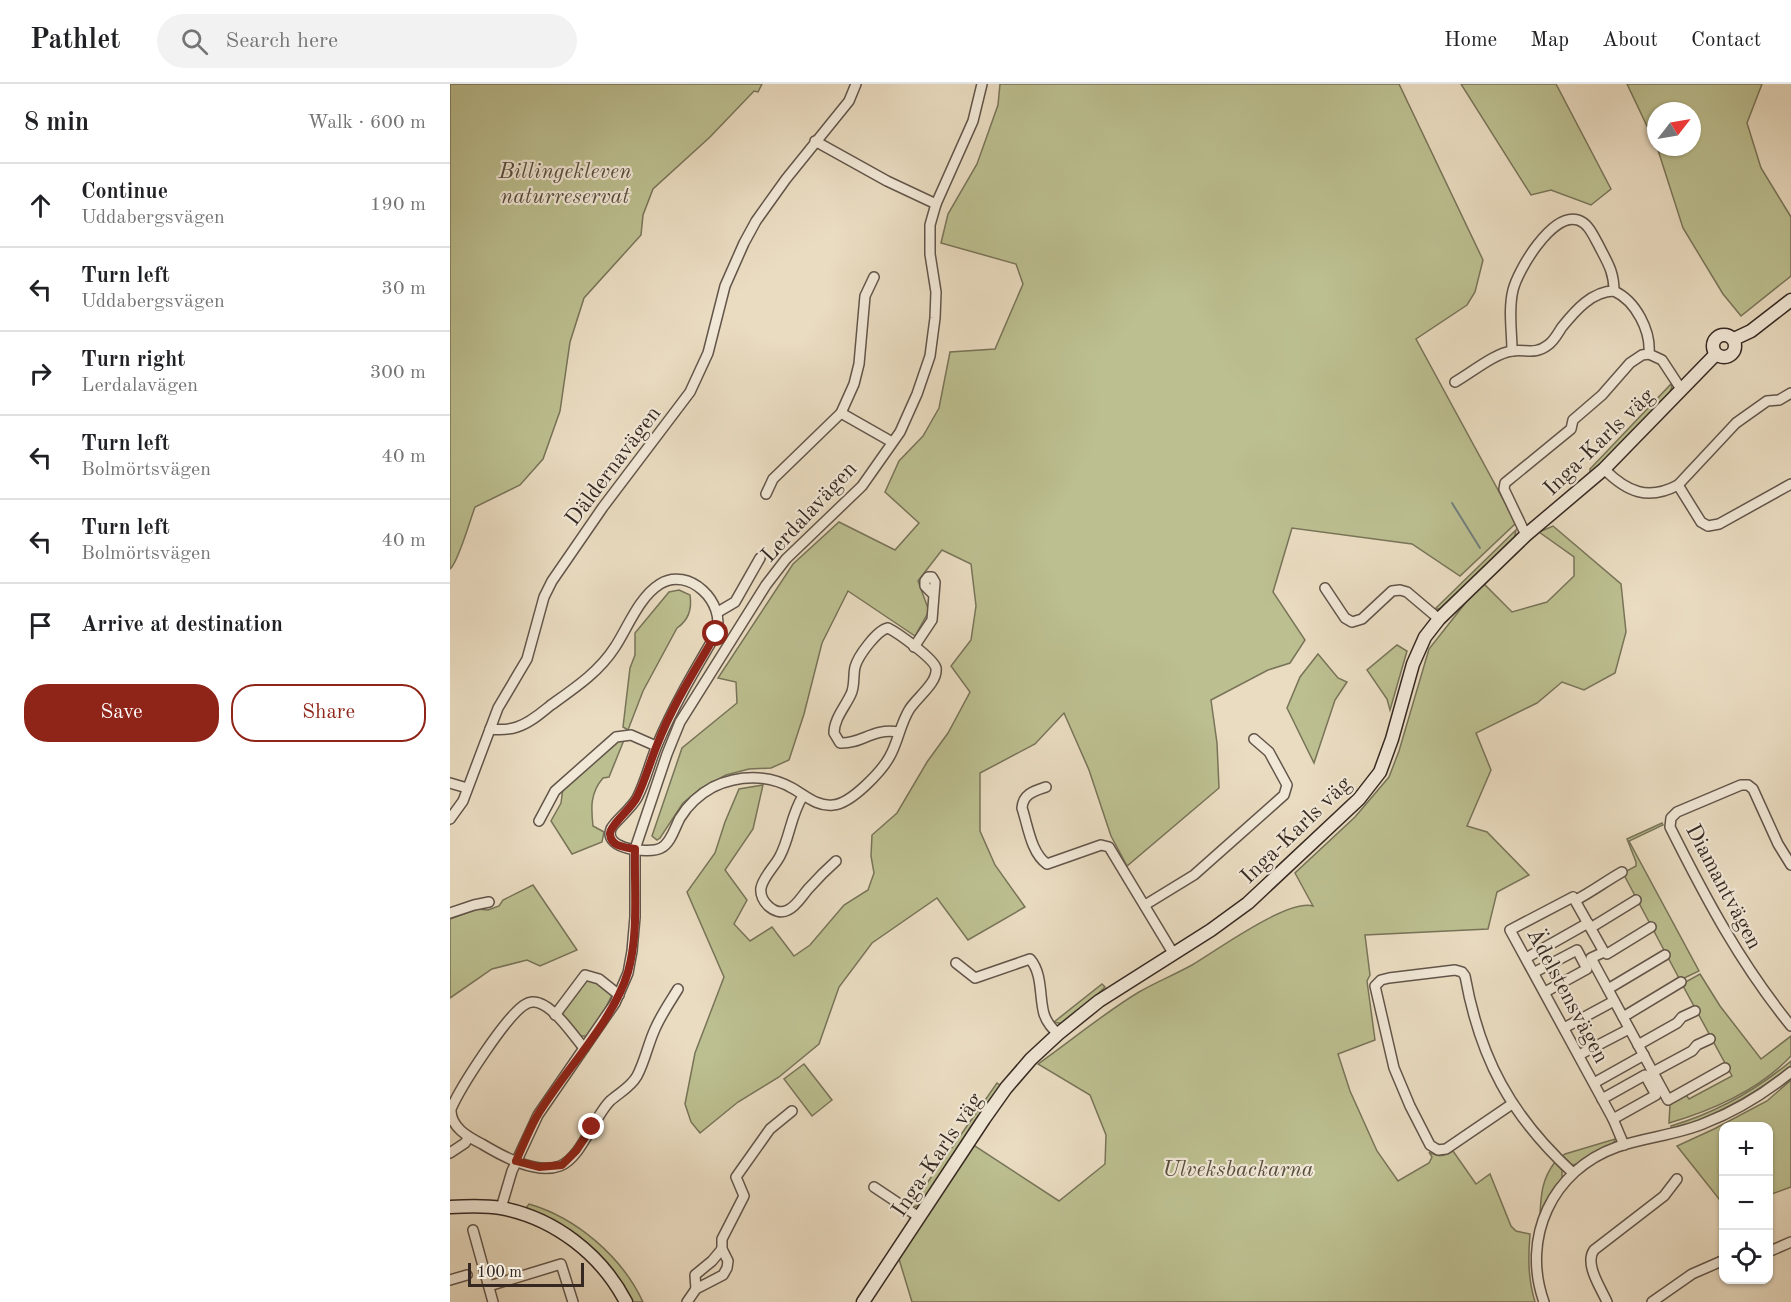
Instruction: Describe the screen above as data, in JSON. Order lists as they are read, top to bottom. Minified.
{"streets":{"street":["Inga-Karls väg","Däldernavägen","Lerdalavägen","Diamantvägen","Ädelstensvägen"]},"parks":["Billingekleven naturreservat","Ulveksbackarna"],"scale_bar":"100 m","north":"top right","page":{"header":"Pathlet","search":"Search here","nav":["Home","Map","About","Contact"],"heading":["8 min","Walk · 600 m"],"list":[["Continue","Uddabergsvägen","190 m"],["Turn left","Uddabergsvägen","30 m"],["Turn right","Lerdalavägen","300 m"],["Turn left","Bolmörtsvägen","40 m"],["Turn left","Bolmörtsvägen","40 m"],"Arrive at destination"],"buttons":["Save","Share"],"map_buttons":["+","−"],"scale":"100 m"}}
